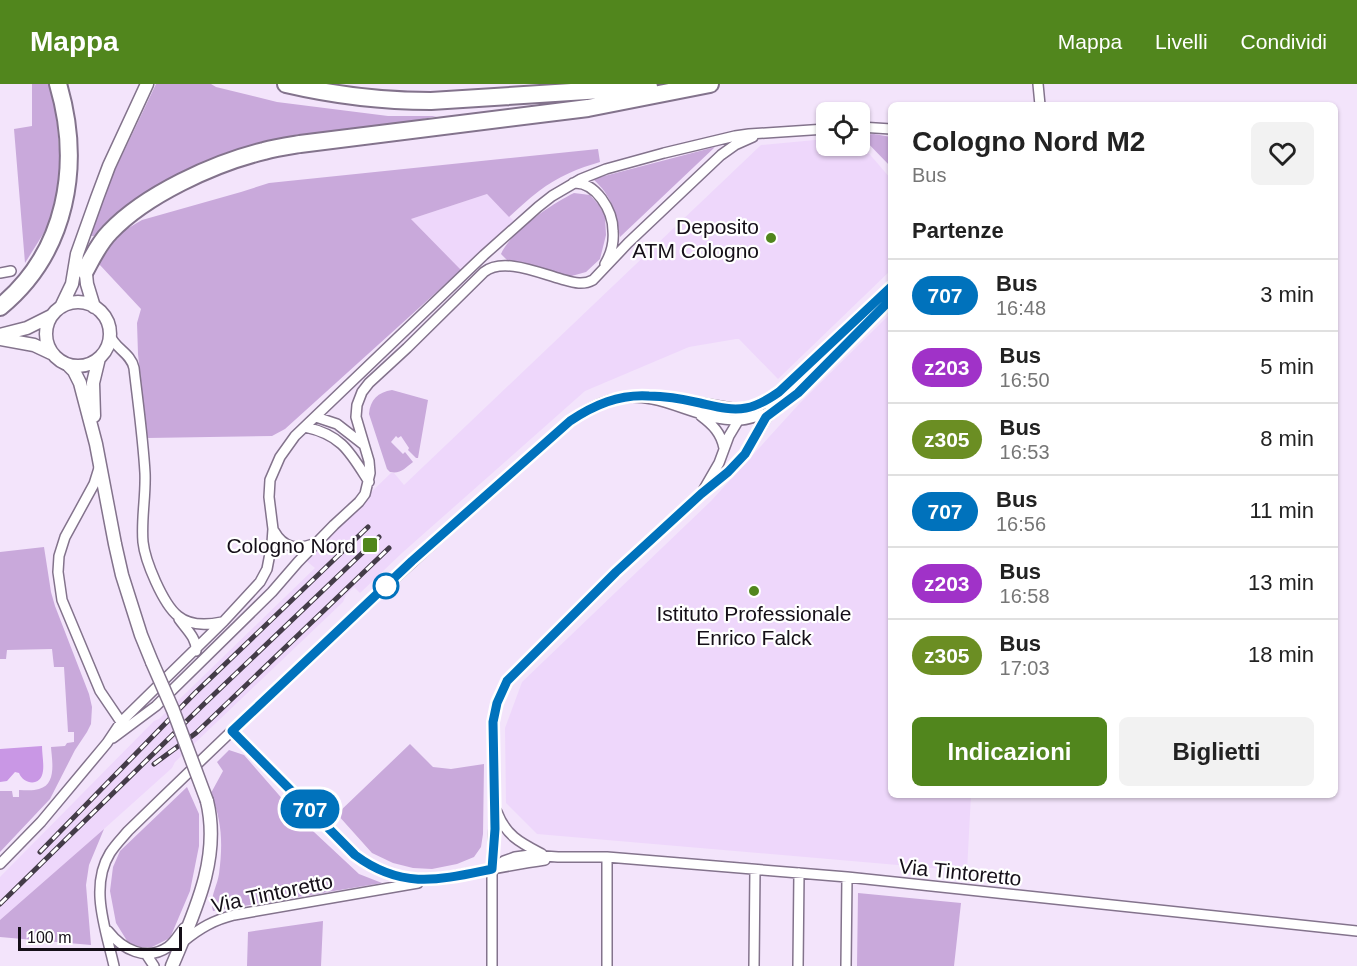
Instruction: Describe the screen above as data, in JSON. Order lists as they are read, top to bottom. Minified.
{"streets":{"street":["Via Tintoretto"]},"places":{"other":["Deposito ATM Cologno","Istituto Professionale Enrico Falck"],"transit":["Cologno Nord"]},"lines":["bus line 707"],"scale_bar":"100 m","page":{"header":"Mappa","nav":["Mappa","Livelli","Condividi"],"on_map":"707","heading":[["Cologno Nord M2","Bus"],"Partenze"],"list":[{"mark":"707","name":"Bus","note":"16:48","value":"3 min"},{"mark":"z203","name":"Bus","note":"16:50","value":"5 min"},{"mark":"z305","name":"Bus","note":"16:53","value":"8 min"},{"mark":"707","name":"Bus","note":"16:56","value":"11 min"},{"mark":"z203","name":"Bus","note":"16:58","value":"13 min"},{"mark":"z305","name":"Bus","note":"17:03","value":"18 min"}],"buttons":["Indicazioni","Biglietti"],"scale":"100 m"}}
